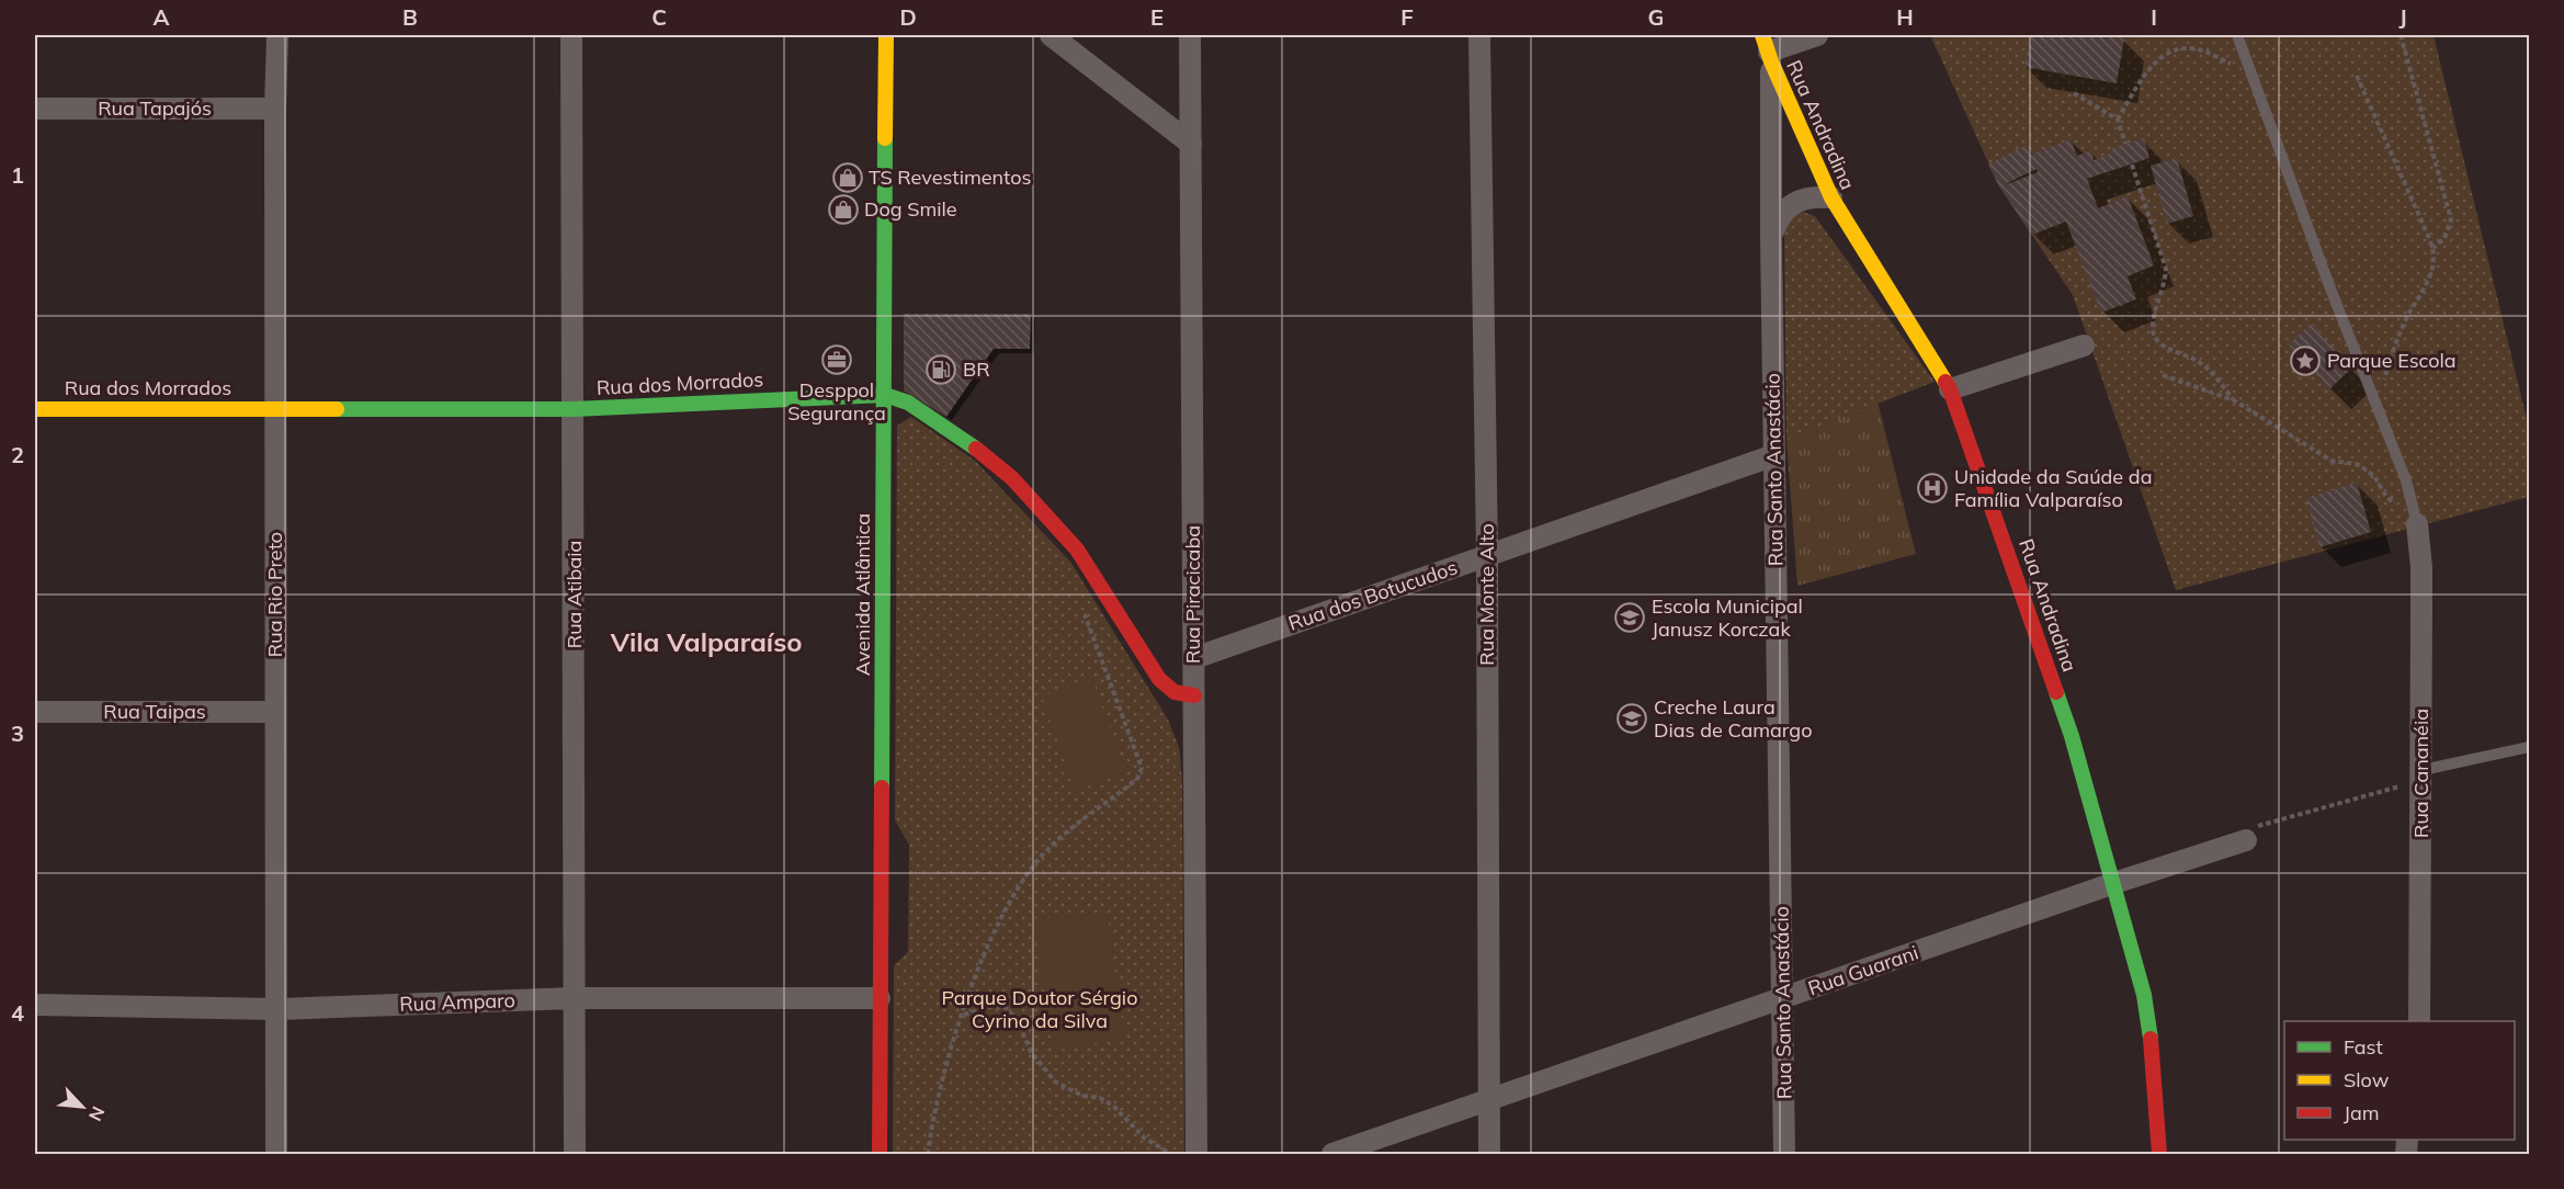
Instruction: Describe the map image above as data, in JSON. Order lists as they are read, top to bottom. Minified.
{"streets":{"street":["Rua Tapajós","Rua Andradina","Rua dos Morrados","Rua Santo Anastácio","Rua Rio Preto","Rua Atibaia","Avenida Atlântica","Rua Piracicaba","Rua Monte Alto","Rua dos Botucudos","Rua Taipas","Rua Cananéia","Rua Guarani","Rua Amparo"]},"crossings":[["Rua Tapajós","Rua Rio Preto"],["Rua Andradina","Rua Santo Anastácio"],["Rua Andradina","Rua Guarani"],["Rua dos Morrados","Rua Rio Preto"],["Rua dos Morrados","Rua Atibaia"],["Rua dos Morrados","Avenida Atlântica"],["Rua dos Morrados","Rua Piracicaba"],["Rua Santo Anastácio","Rua dos Botucudos"],["Rua Santo Anastácio","Rua Guarani"],["Rua Rio Preto","Rua Taipas"],["Rua Rio Preto","Rua Amparo"],["Rua Atibaia","Rua Amparo"],["Avenida Atlântica","Rua Amparo"],["Rua Piracicaba","Rua dos Botucudos"],["Rua Monte Alto","Rua dos Botucudos"],["Rua Monte Alto","Rua Guarani"]],"districts":["Vila Valparaíso"],"parks":["Parque Doutor Sérgio Cyrino da Silva"],"places":{"shop":["TS Revestimentos","Dog Smile"],"office":["Desppol Segurança"],"place":["Parque Escola"],"fuel station":["BR"],"hospital":["Unidade da Saúde da Família Valparaíso"],"school or university":["Escola Municipal Janusz Korczak","Creche Laura Dias de Camargo"]},"legend":["Fast","Slow","Jam"],"north":"bottom right","grid":{"columns":["A","B","C","D","E","F","G","H","I","J"],"rows":["1","2","3","4"]}}
